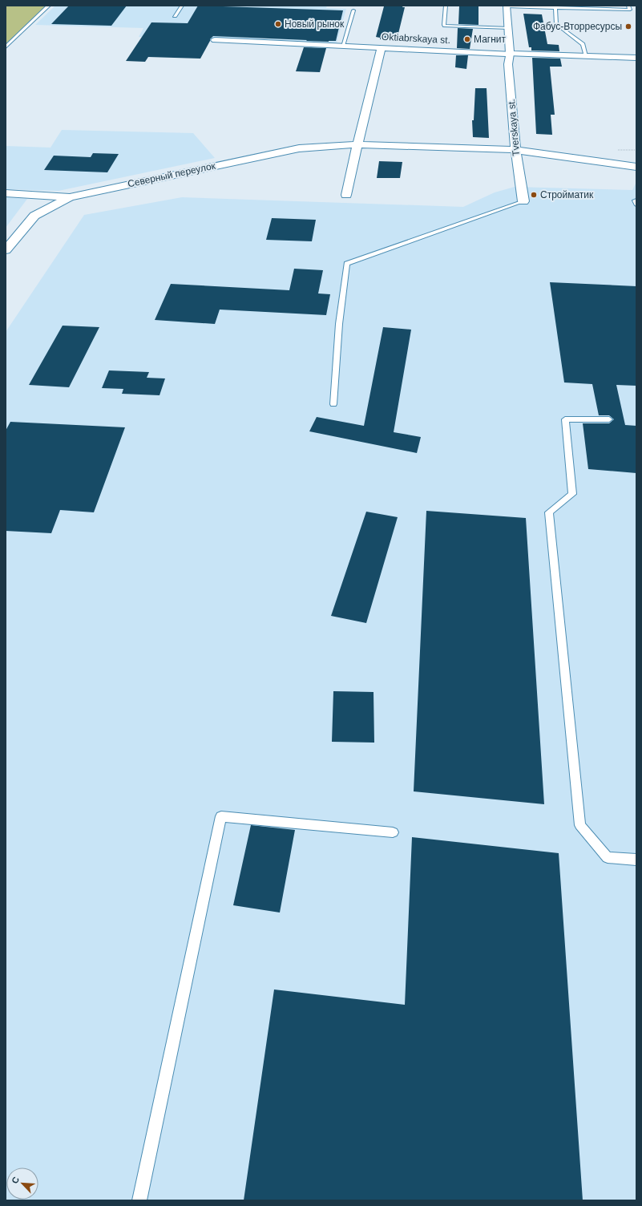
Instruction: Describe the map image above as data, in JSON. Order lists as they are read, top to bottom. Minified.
{"streets":{"street":["Oktiabrskaya st.","Tverskaya st.","Северный переулок"]},"crossings":[["Oktiabrskaya st.","Tverskaya st."],["Tverskaya st.","Северный переулок"]],"places":["Новый рынок","Фабус-Вторресурсы","Магнит","Стройматик"],"north":"top left"}
